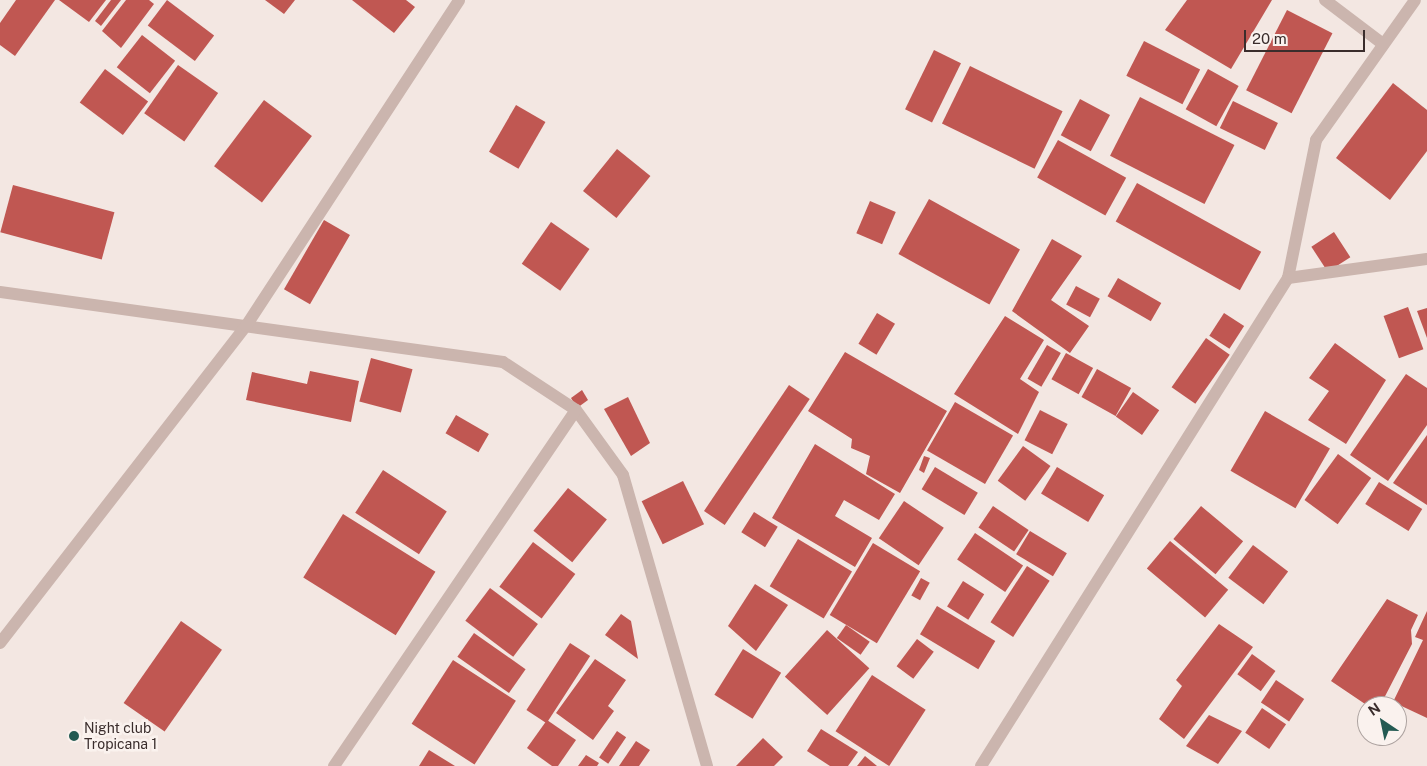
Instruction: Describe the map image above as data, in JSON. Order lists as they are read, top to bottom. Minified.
{"places":["Night club Tropicana 1"],"scale_bar":"20 m","north":"top left"}
